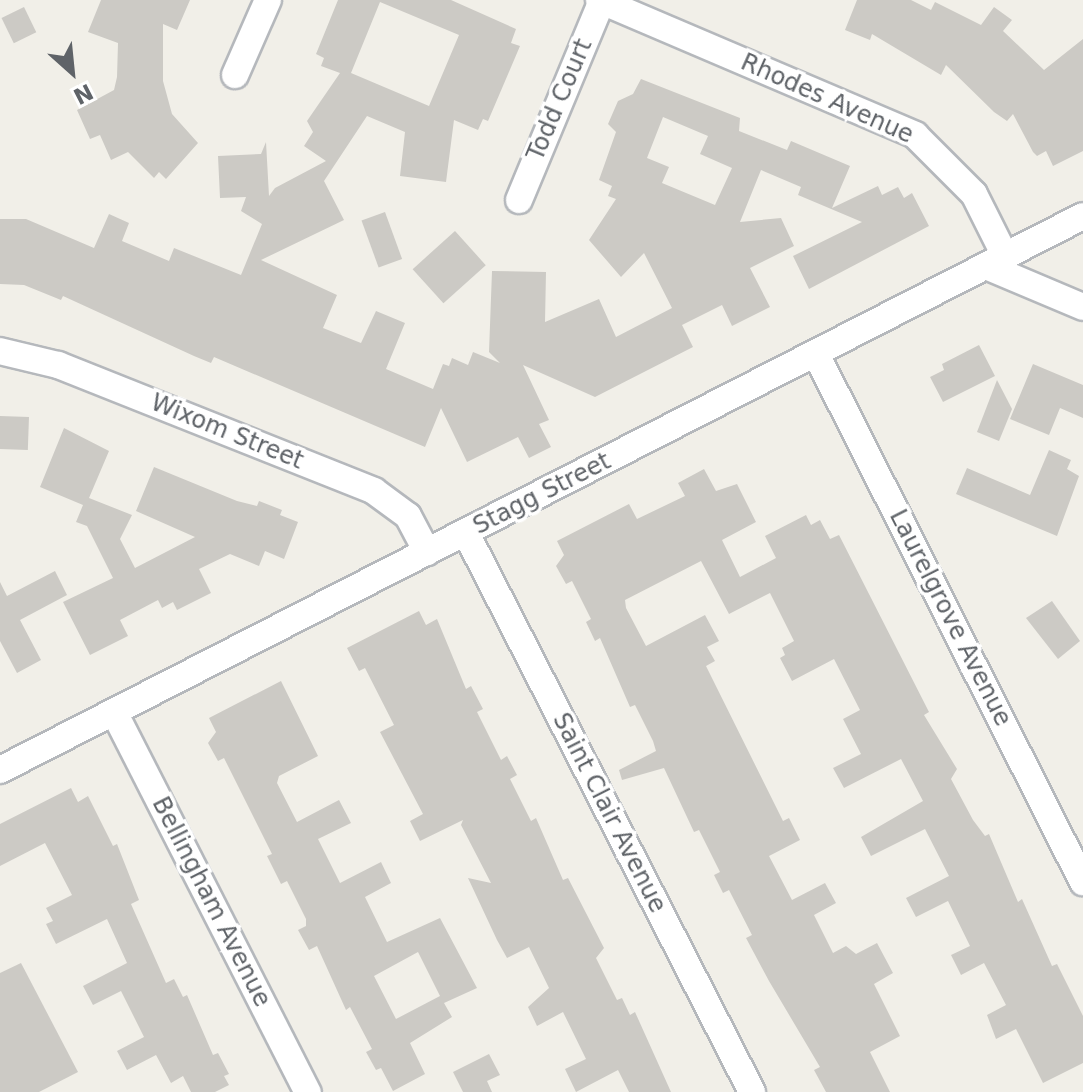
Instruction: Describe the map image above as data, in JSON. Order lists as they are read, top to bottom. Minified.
{"streets":{"street":["Rhodes Avenue","Todd Court","Wixom Street","Stagg Street","Laurelgrove Avenue","Saint Clair Avenue","Bellingham Avenue"]},"crossings":[["Rhodes Avenue","Todd Court"],["Rhodes Avenue","Stagg Street"],["Wixom Street","Stagg Street"],["Stagg Street","Laurelgrove Avenue"],["Stagg Street","Saint Clair Avenue"],["Stagg Street","Bellingham Avenue"]],"north":"bottom right"}
